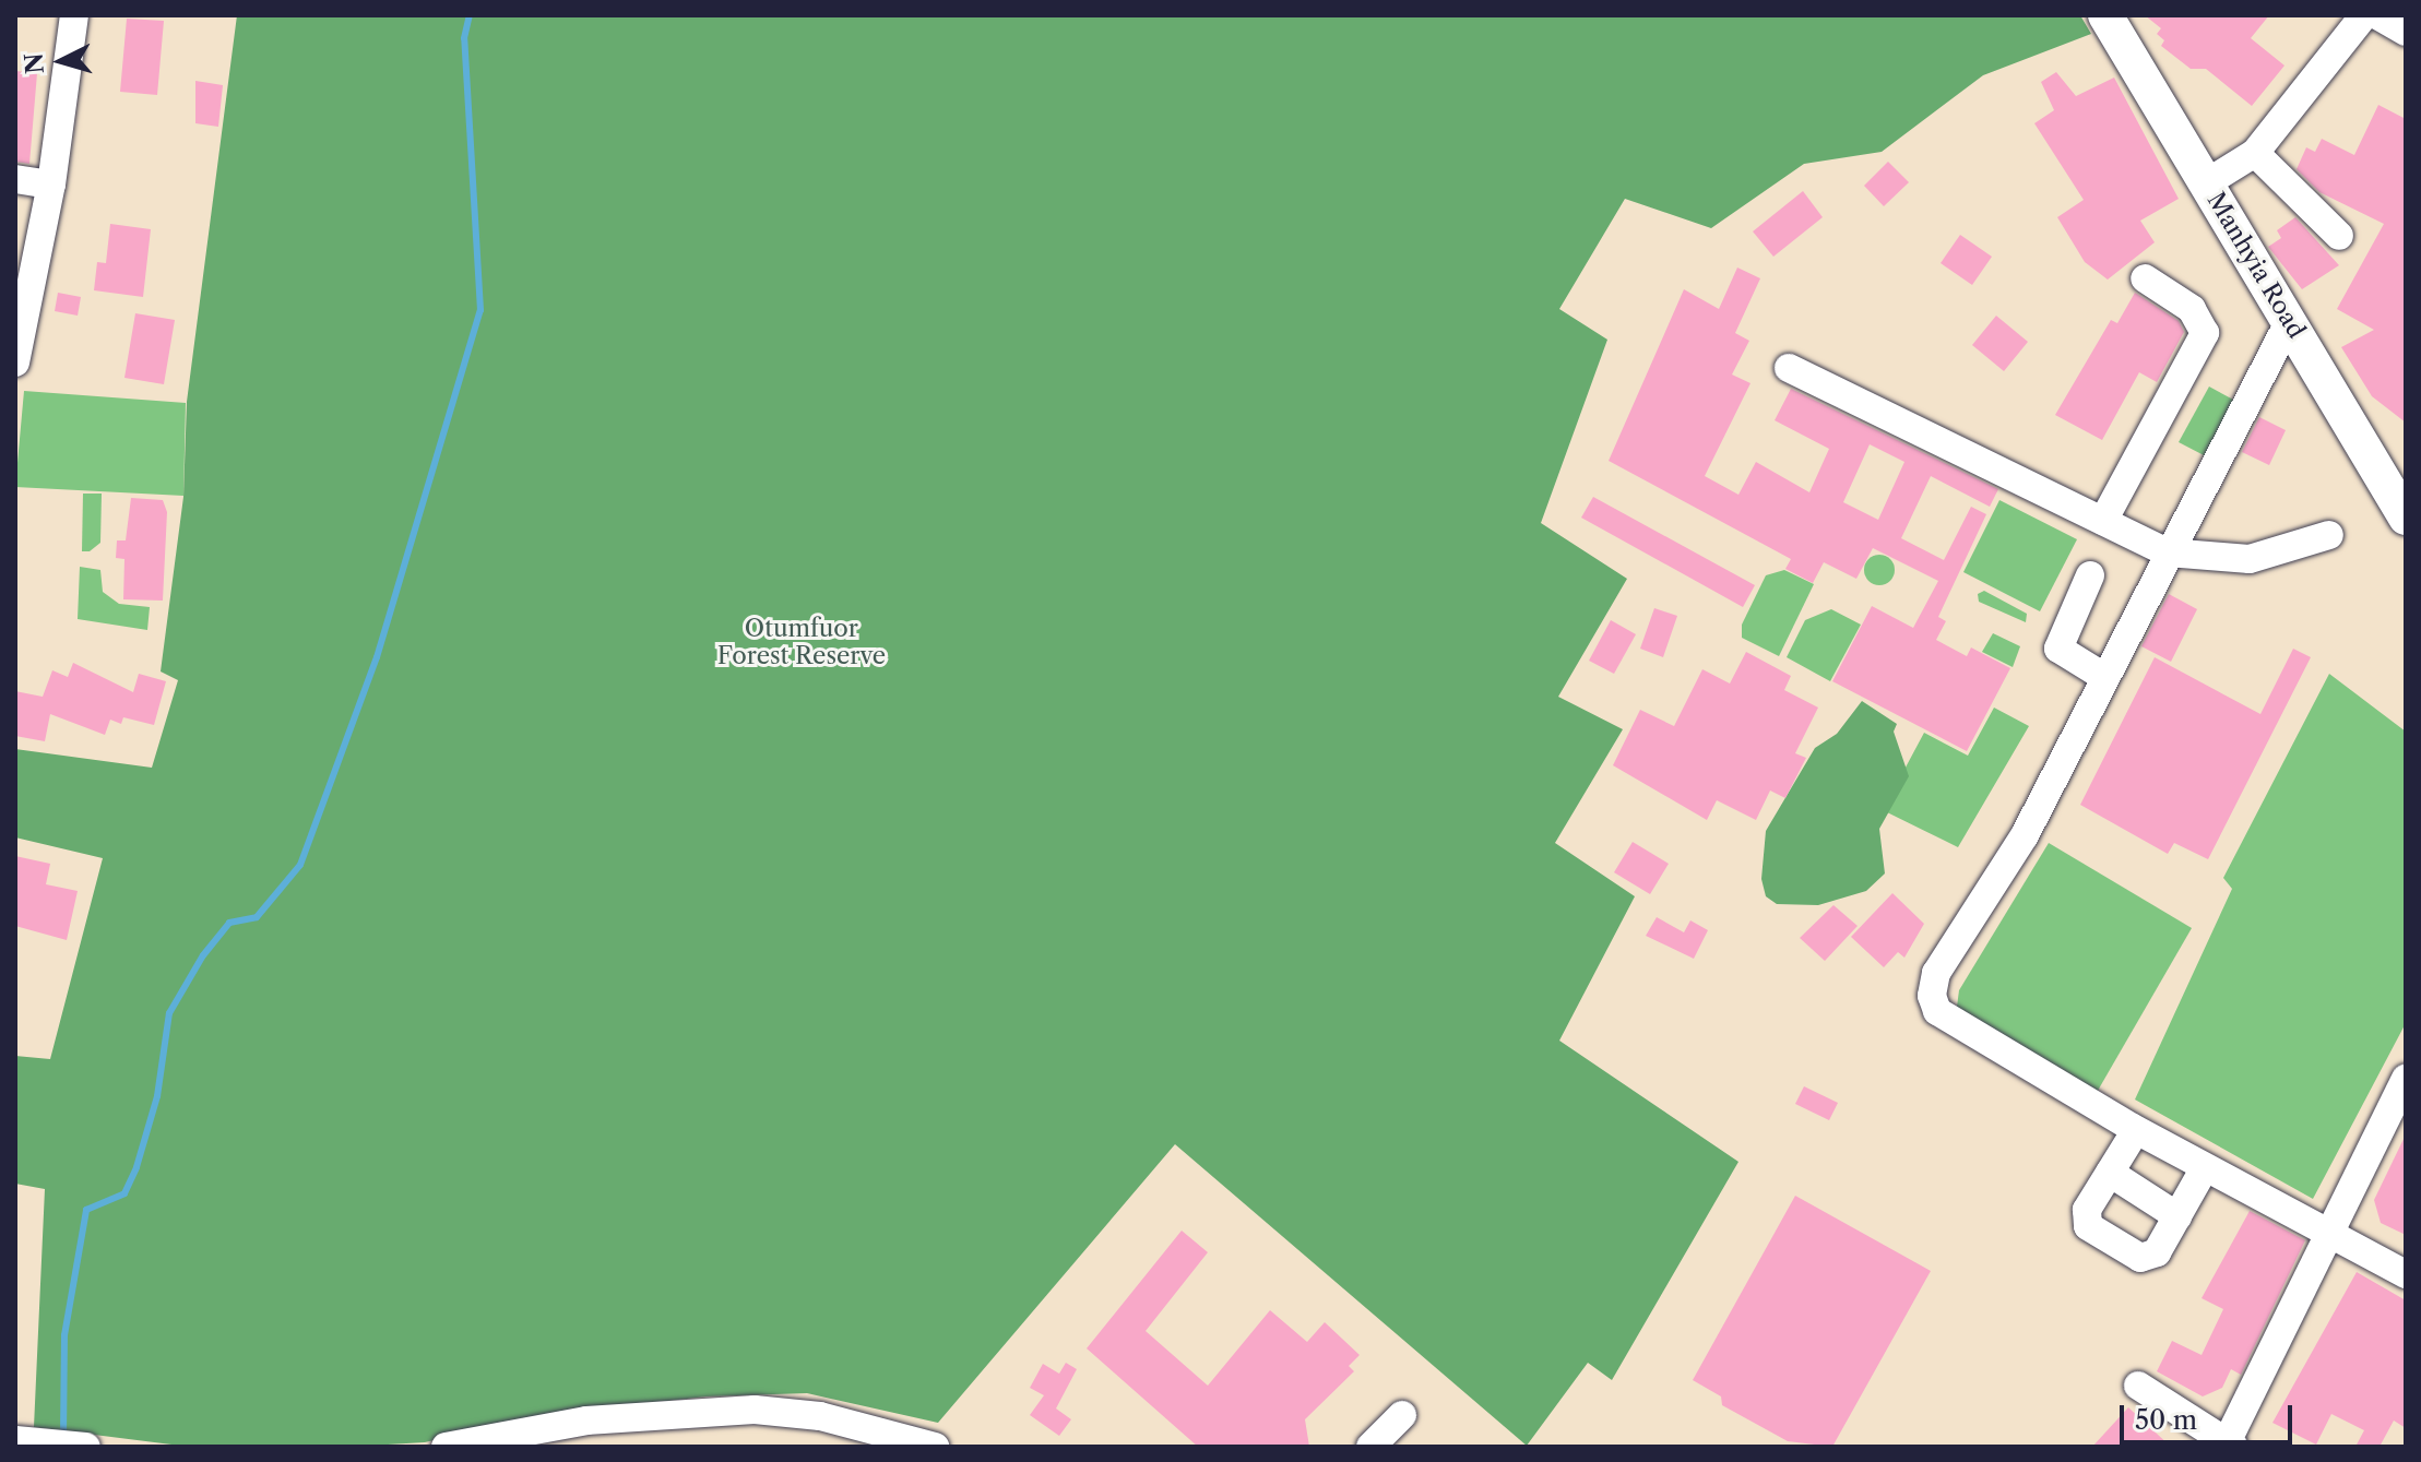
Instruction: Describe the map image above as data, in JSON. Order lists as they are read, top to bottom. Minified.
{"streets":{"main road":["Manhyia Road"]},"parks":["Otumfuor Forest Reserve"],"scale_bar":"50 m","north":"left"}
